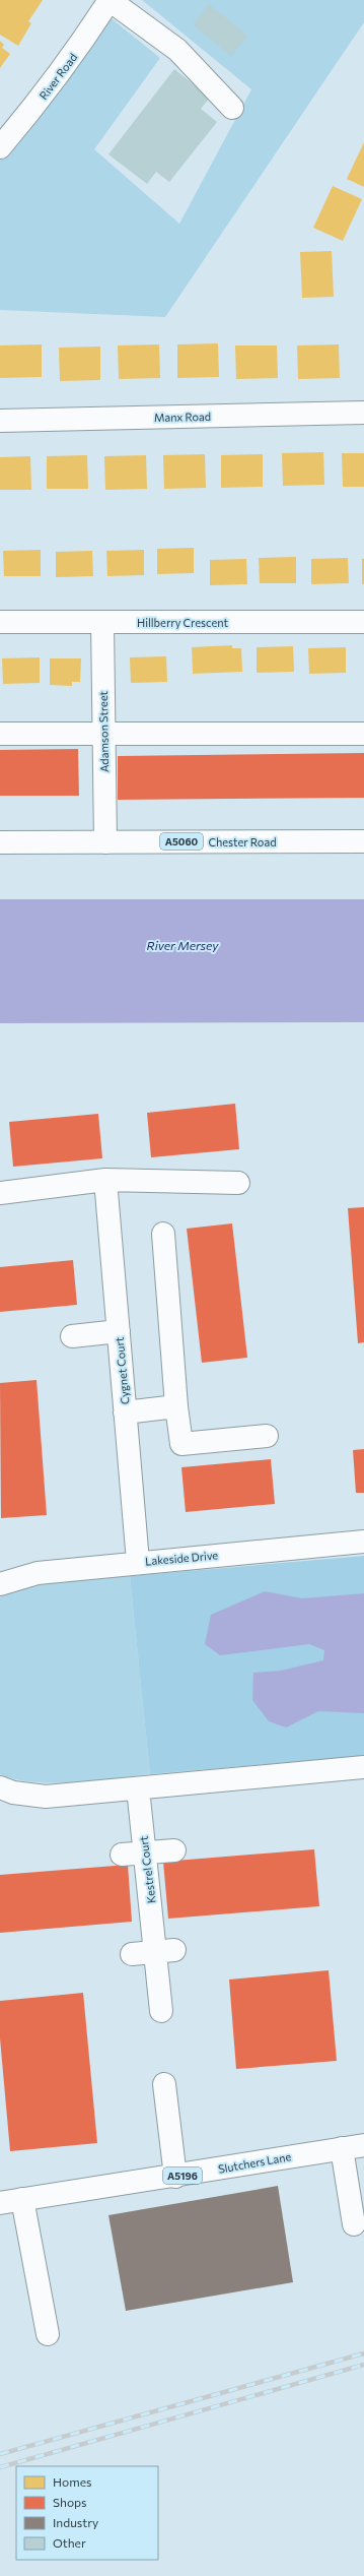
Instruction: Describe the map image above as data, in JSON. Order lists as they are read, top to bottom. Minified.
{"streets":{"main road":["River Road","Manx Road","Hillberry Crescent","Adamson Street","A5060","Chester Road","Cygnet Court","Lakeside Drive","Kestrel Court","Slutchers Lane","A5196"]},"crossings":[["Hillberry Crescent","Adamson Street"],["Adamson Street","Chester Road"],["Cygnet Court","Lakeside Drive"]],"water":["River Mersey"],"legend":["Homes","Shops","Industry","Other"]}
